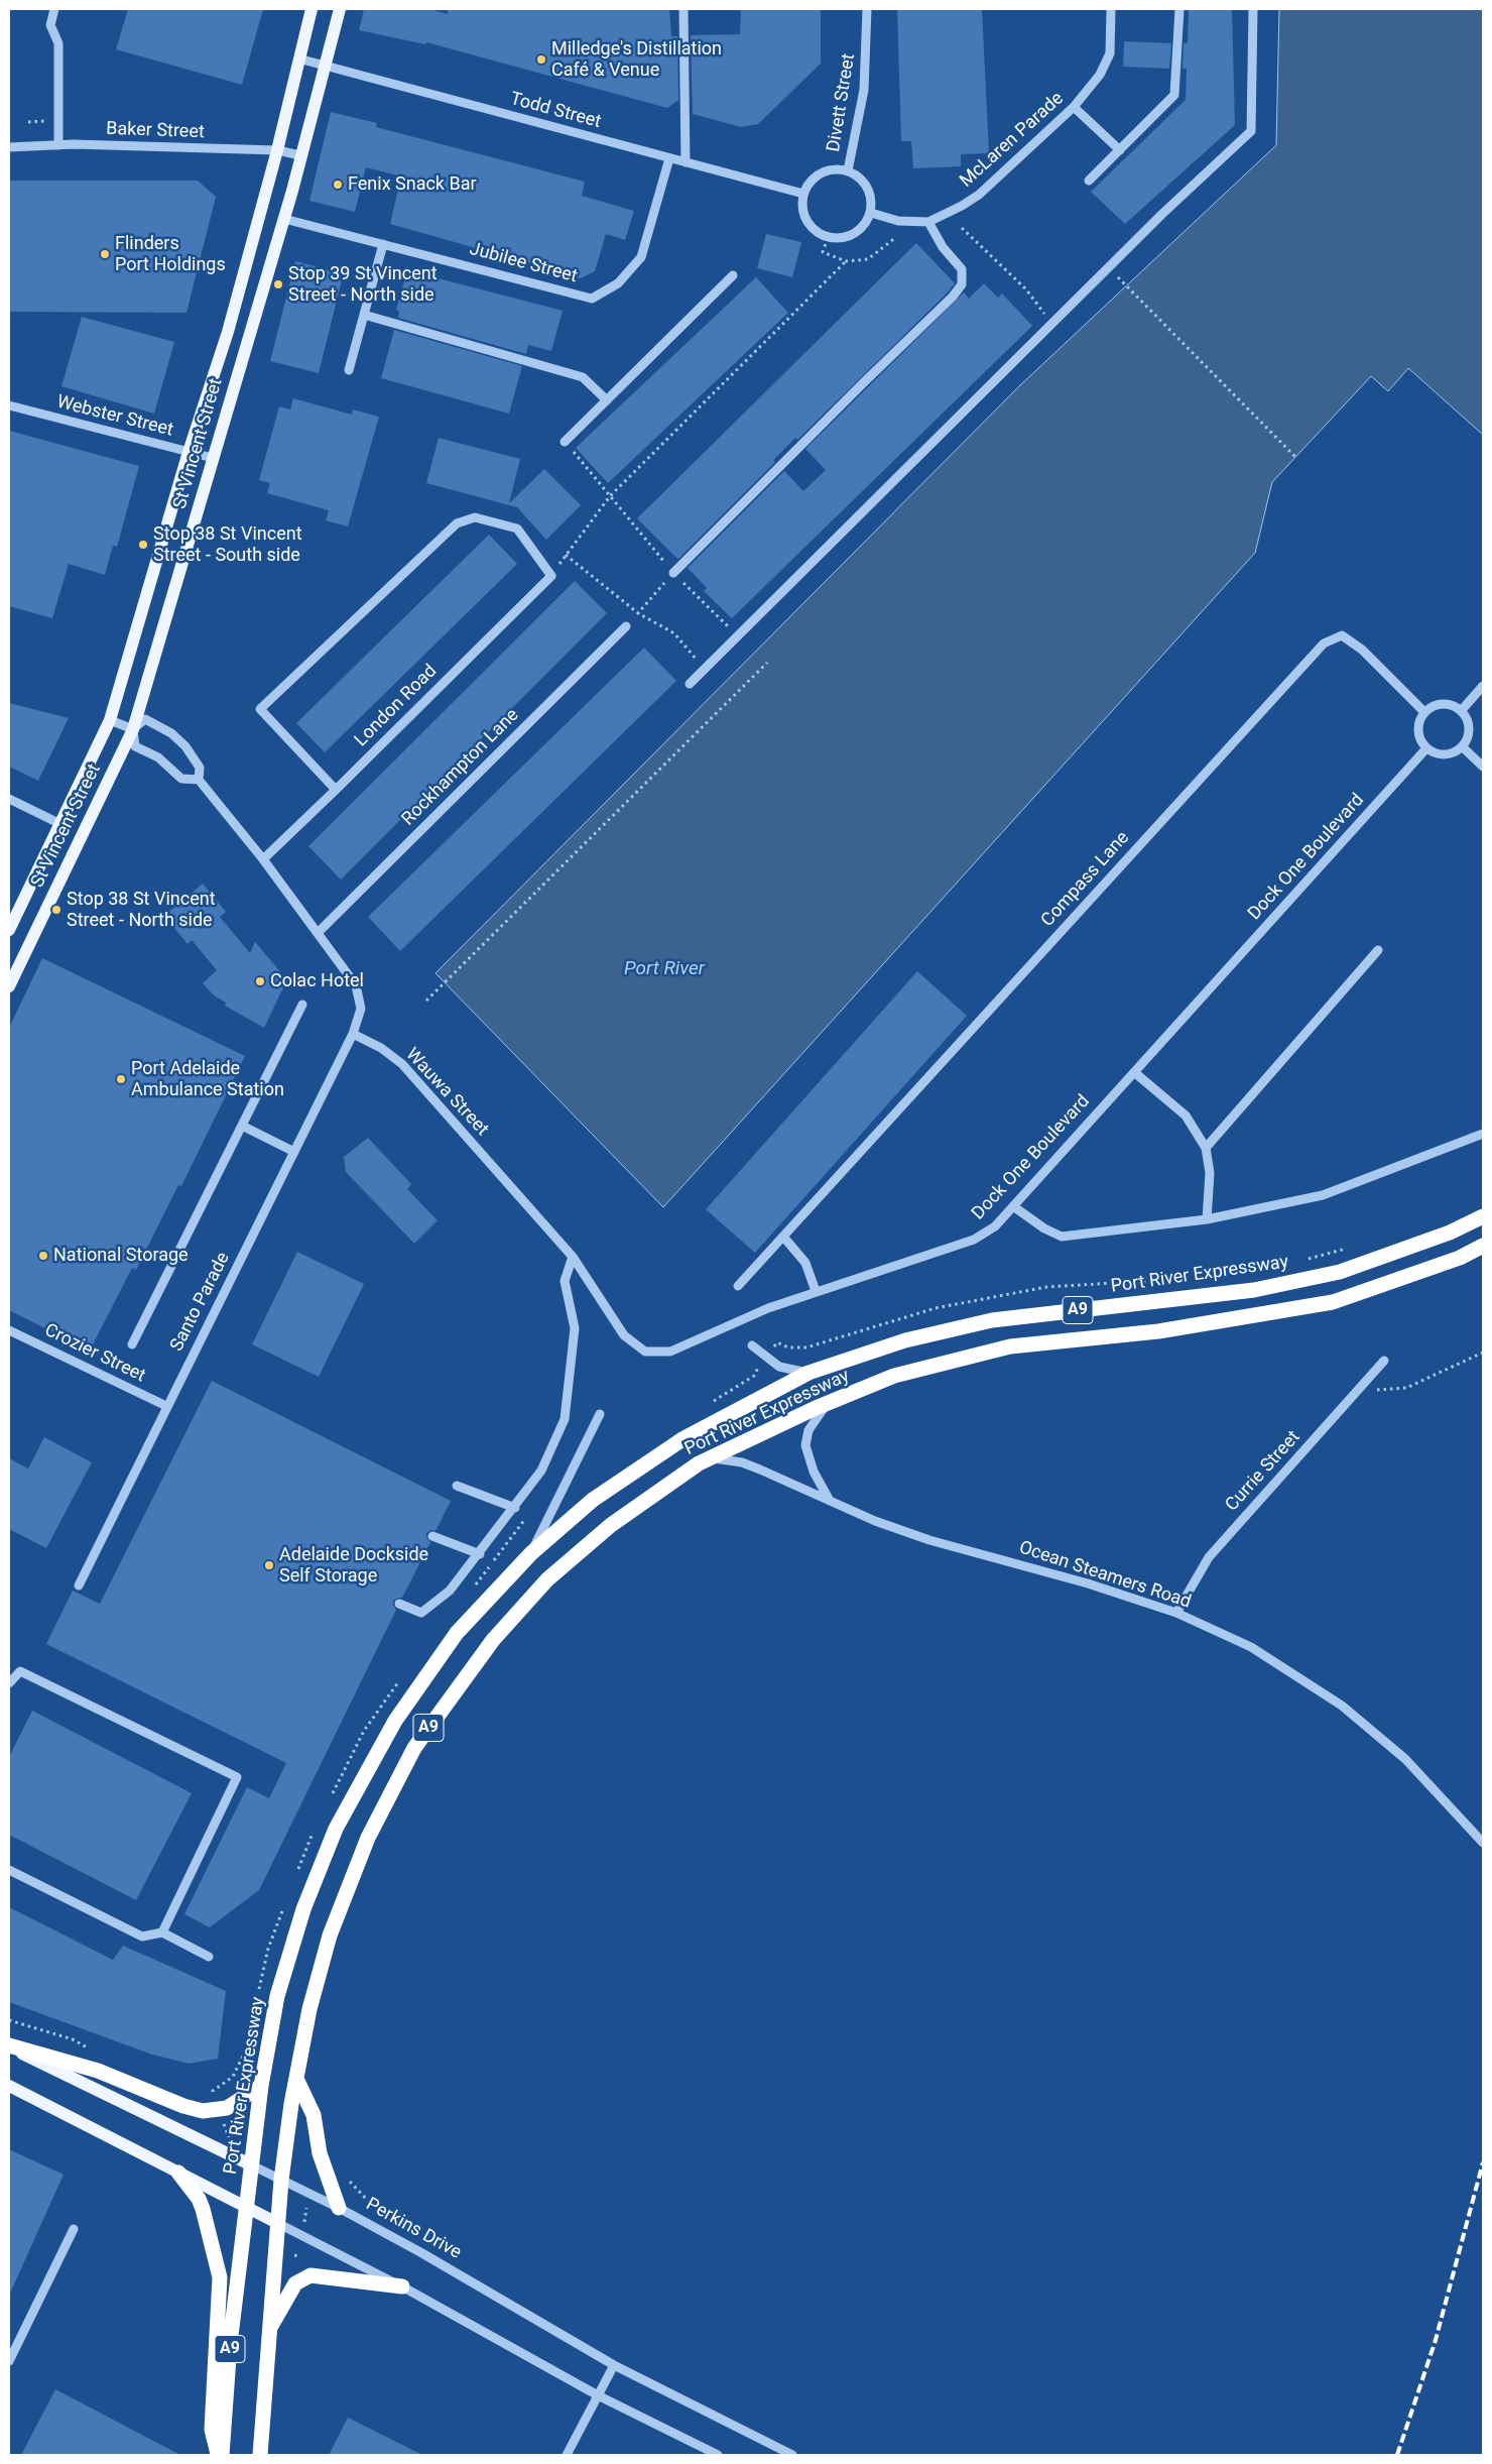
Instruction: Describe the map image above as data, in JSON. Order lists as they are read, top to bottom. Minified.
{"streets":{"highway":["Port River Expressway","A9"],"main road":["St Vincent Street","Perkins Drive"],"street":["Divett Street","Todd Street","Baker Street","McLaren Parade","Jubilee Street","Webster Street","London Road","Rockhampton Lane","Dock One Boulevard","Compass Lane","Wauwa Street","Santo Parade","Crozier Street","Currie Street","Ocean Steamers Road"]},"crossings":[["Divett Street","Todd Street"],["Divett Street","McLaren Parade"],["Todd Street","McLaren Parade"],["Todd Street","Jubilee Street"],["Todd Street","St Vincent Street"],["Baker Street","St Vincent Street"],["Jubilee Street","St Vincent Street"],["Webster Street","St Vincent Street"],["Dock One Boulevard","Compass Lane"],["Dock One Boulevard","Wauwa Street"],["Wauwa Street","Santo Parade"],["Port River Expressway","Ocean Steamers Road"],["Port River Expressway","Perkins Drive"],["Santo Parade","Crozier Street"],["Currie Street","Ocean Steamers Road"]],"water":["Port River"],"places":["Milledge's Distillation Café & Venue","Fenix Snack Bar","Flinders Port Holdings","Stop 39 St Vincent Street - North side","Stop 38 St Vincent Street - South side","Stop 38 St Vincent Street - North side","Colac Hotel","Port Adelaide Ambulance Station","National Storage","Adelaide Dockside Self Storage"]}
